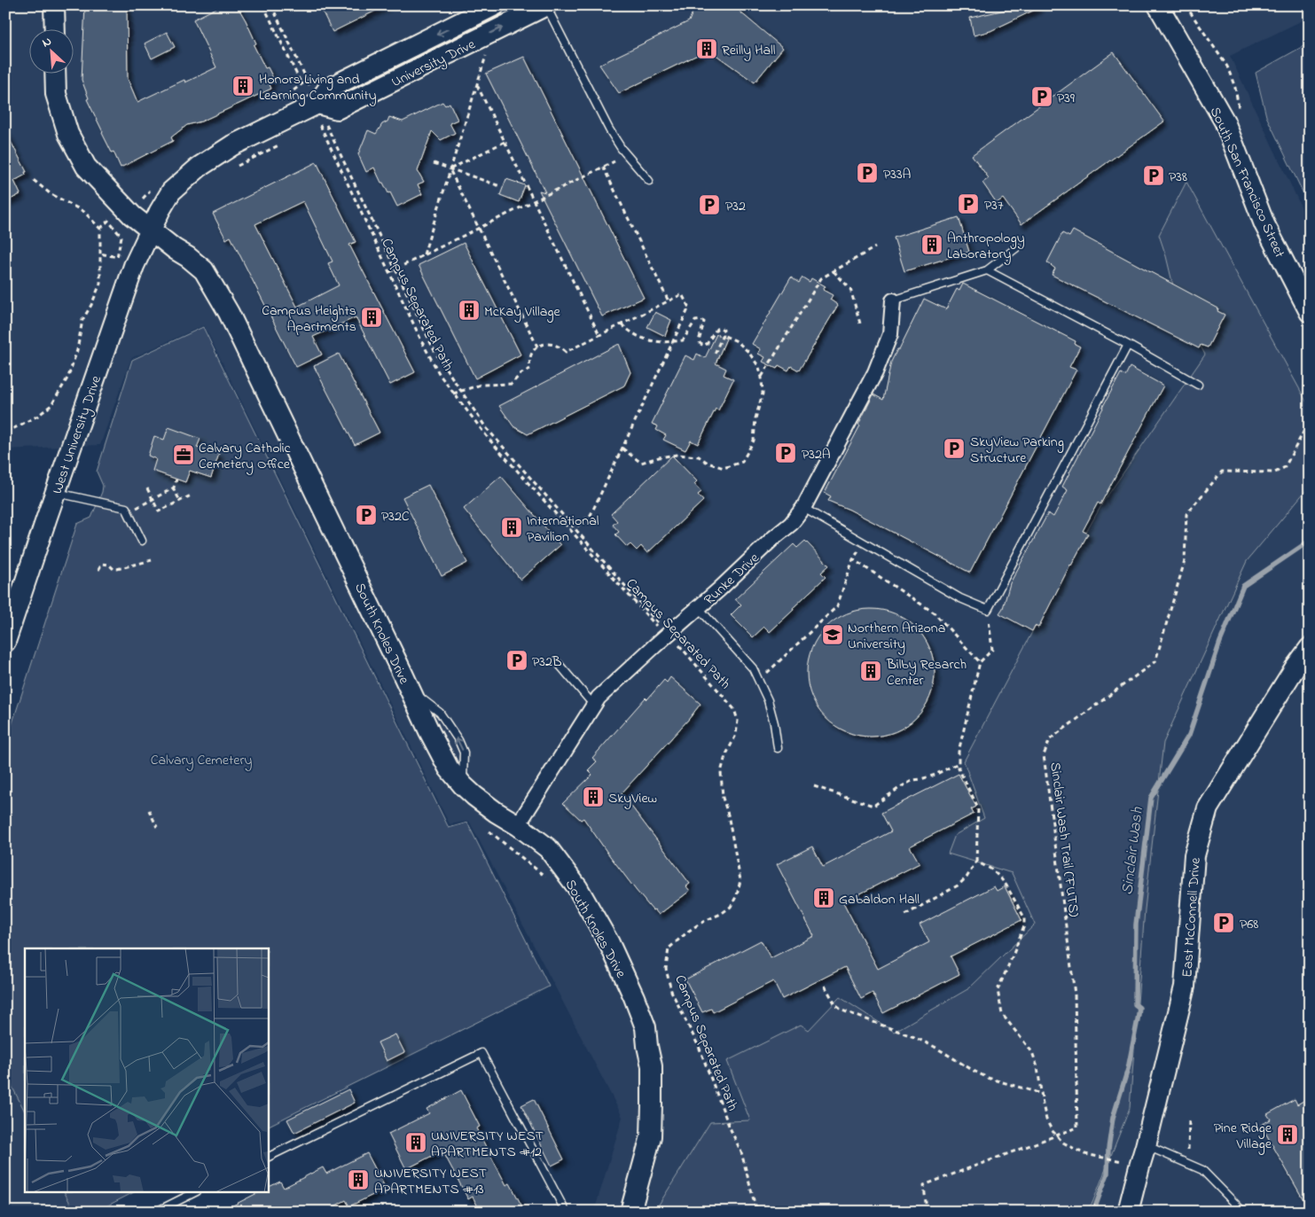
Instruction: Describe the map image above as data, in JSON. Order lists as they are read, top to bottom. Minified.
{"streets":{"street":["University Drive","South San Francisco Street","West University Drive","Runke Drive","South Knoles Drive","East McConnell Drive"],"path":["Campus Separated Path","Sinclair Wash Trail (FUTS)"]},"crossings":[["University Drive","West University Drive"],["University Drive","South Knoles Drive"],["Campus Separated Path","Runke Drive"],["West University Drive","South Knoles Drive"],["Runke Drive","South Knoles Drive"]],"water":["Sinclair Wash"],"parks":["Calvary Cemetery"],"places":{"building":["Reilly Hall","Honors Living and Learning Community","Anthropology Laboratory","McKay Village","Campus Heights Apartments","International Pavilion","Bilby Resarch Center","SkyView","Gabaldon Hall","Pine Ridge Village","UNIVERSITY WEST APARTMENTS #12","UNIVERSITY WEST APARTMENTS #13"],"parking":["P39","P33A","P38","P37","P32","SkyView Parking Structure","P32A","P32C","P32B","P68"],"office":["Calvary Catholic Cemetery Office"],"school or university":["Northern Arizona University"]},"north":"top left"}
